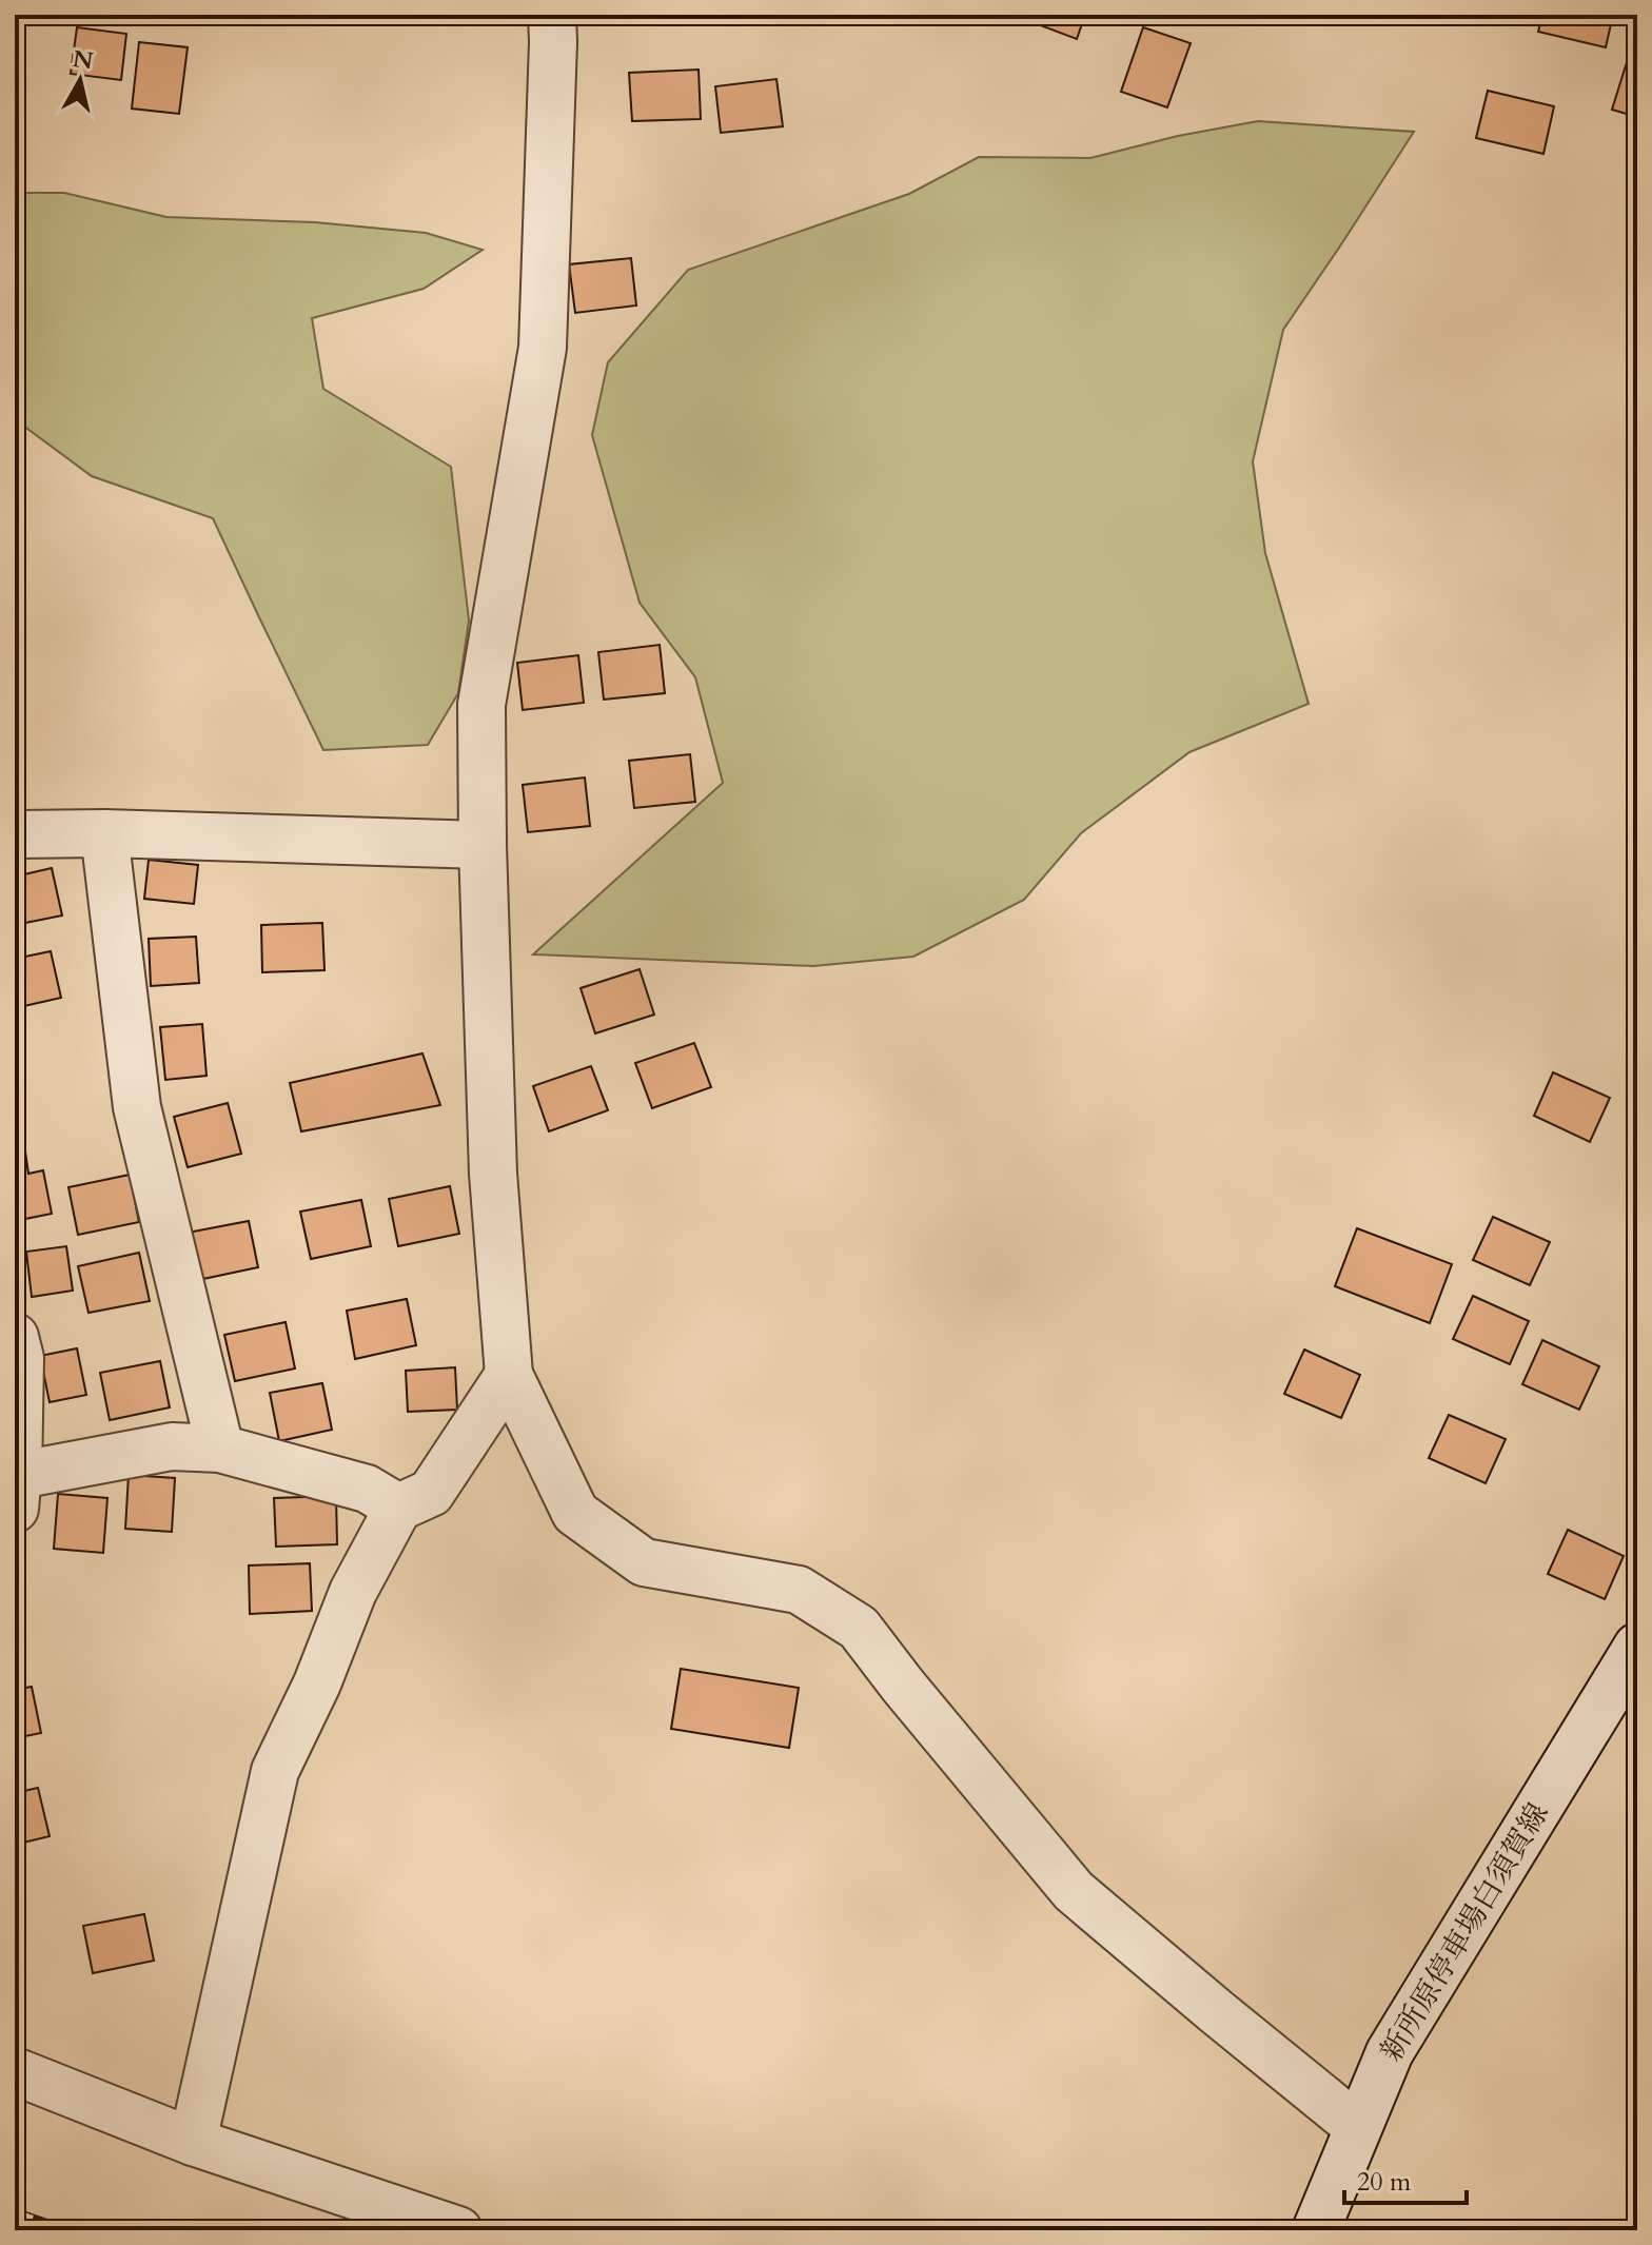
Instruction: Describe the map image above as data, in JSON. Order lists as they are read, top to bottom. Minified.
{"streets":{"street":["新所原停車場白須賀線"]},"scale_bar":"20 m","north":"top"}
